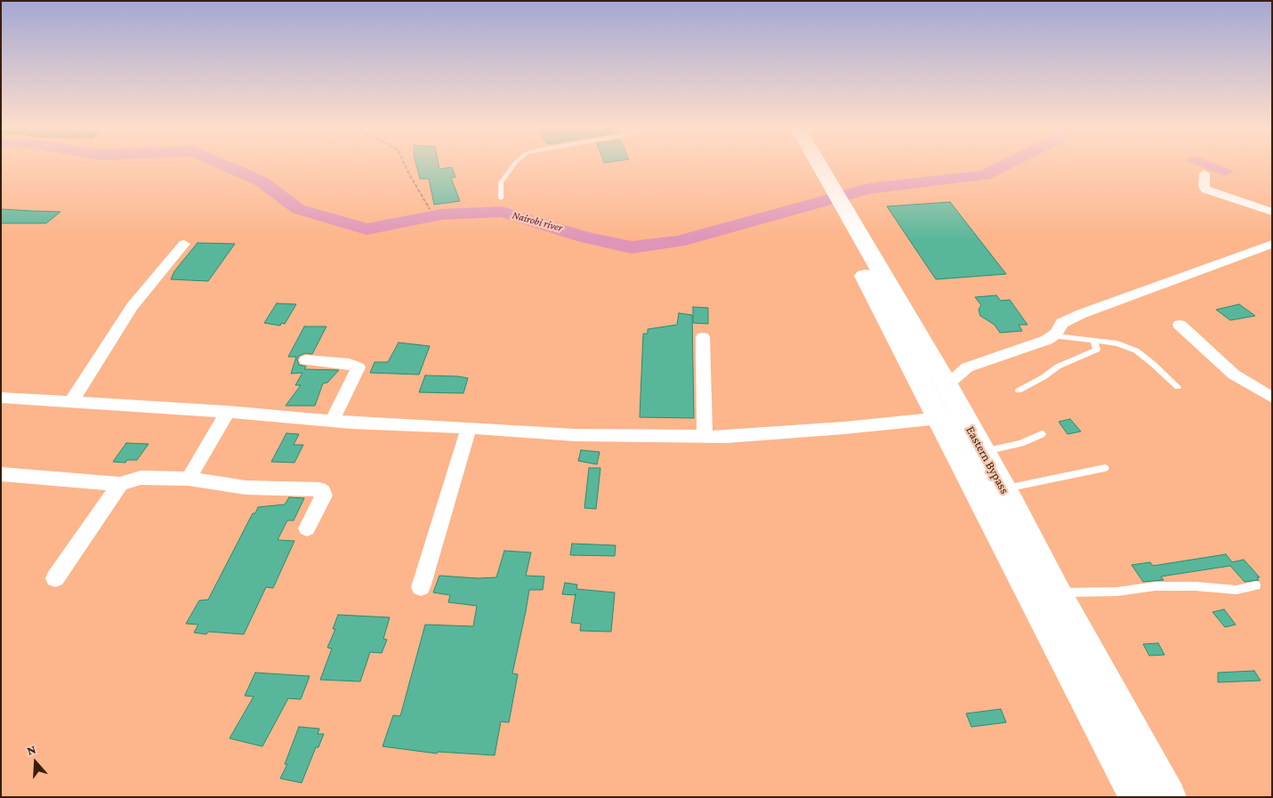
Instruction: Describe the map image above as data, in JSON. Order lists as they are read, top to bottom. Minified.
{"streets":{"main road":["Eastern Bypass"]},"water":["Nairobi river"],"north":"top"}
